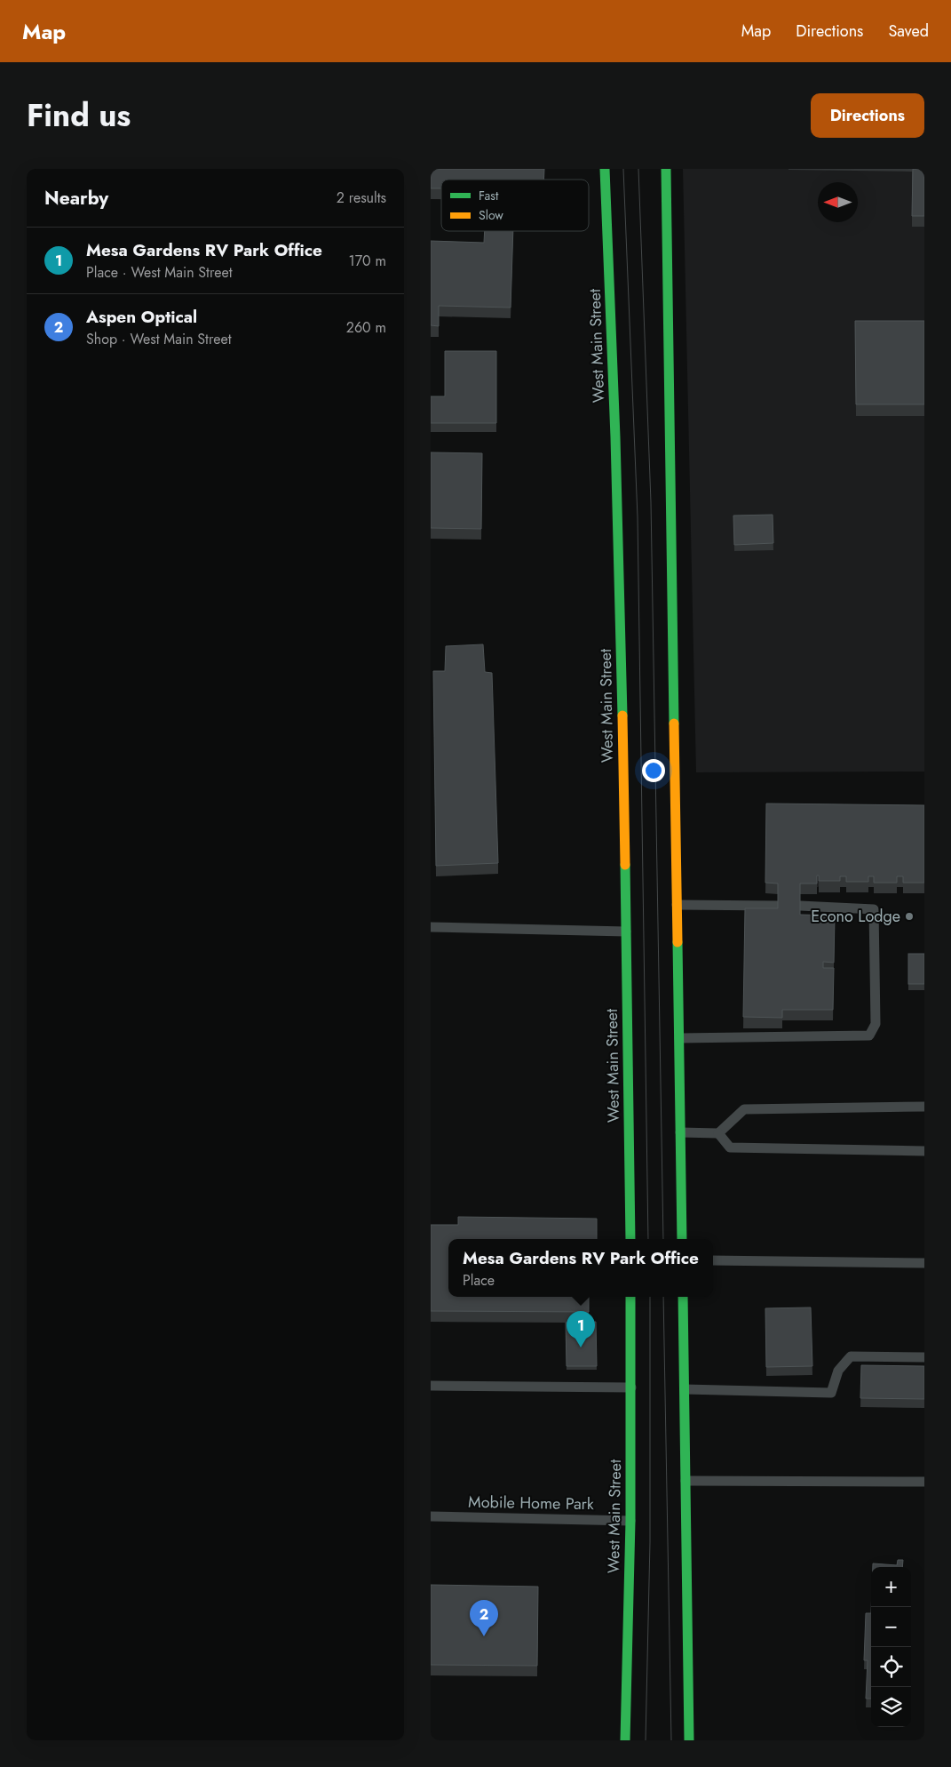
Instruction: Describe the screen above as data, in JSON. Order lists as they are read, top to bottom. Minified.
{"streets":{"main road":["West Main Street"],"lane":["Mobile Home Park"]},"crossings":[["West Main Street","Mobile Home Park"]],"places":["Econo Lodge"],"legend":["Fast","Slow"],"north":"left","page":{"header":"Map","nav":["Map","Directions","Saved"],"title":"Find us","buttons":"Directions","heading":["Nearby","2 results"],"list":[{"mark":"1","name":"Mesa Gardens RV Park Office","note":"Place · West Main Street","value":"170 m"},{"mark":"2","name":"Aspen Optical","note":"Shop · West Main Street","value":"260 m"}],"popup":["Mesa Gardens RV Park Office","Place"],"pins":["1","2"],"map_buttons":["+","−"]}}
